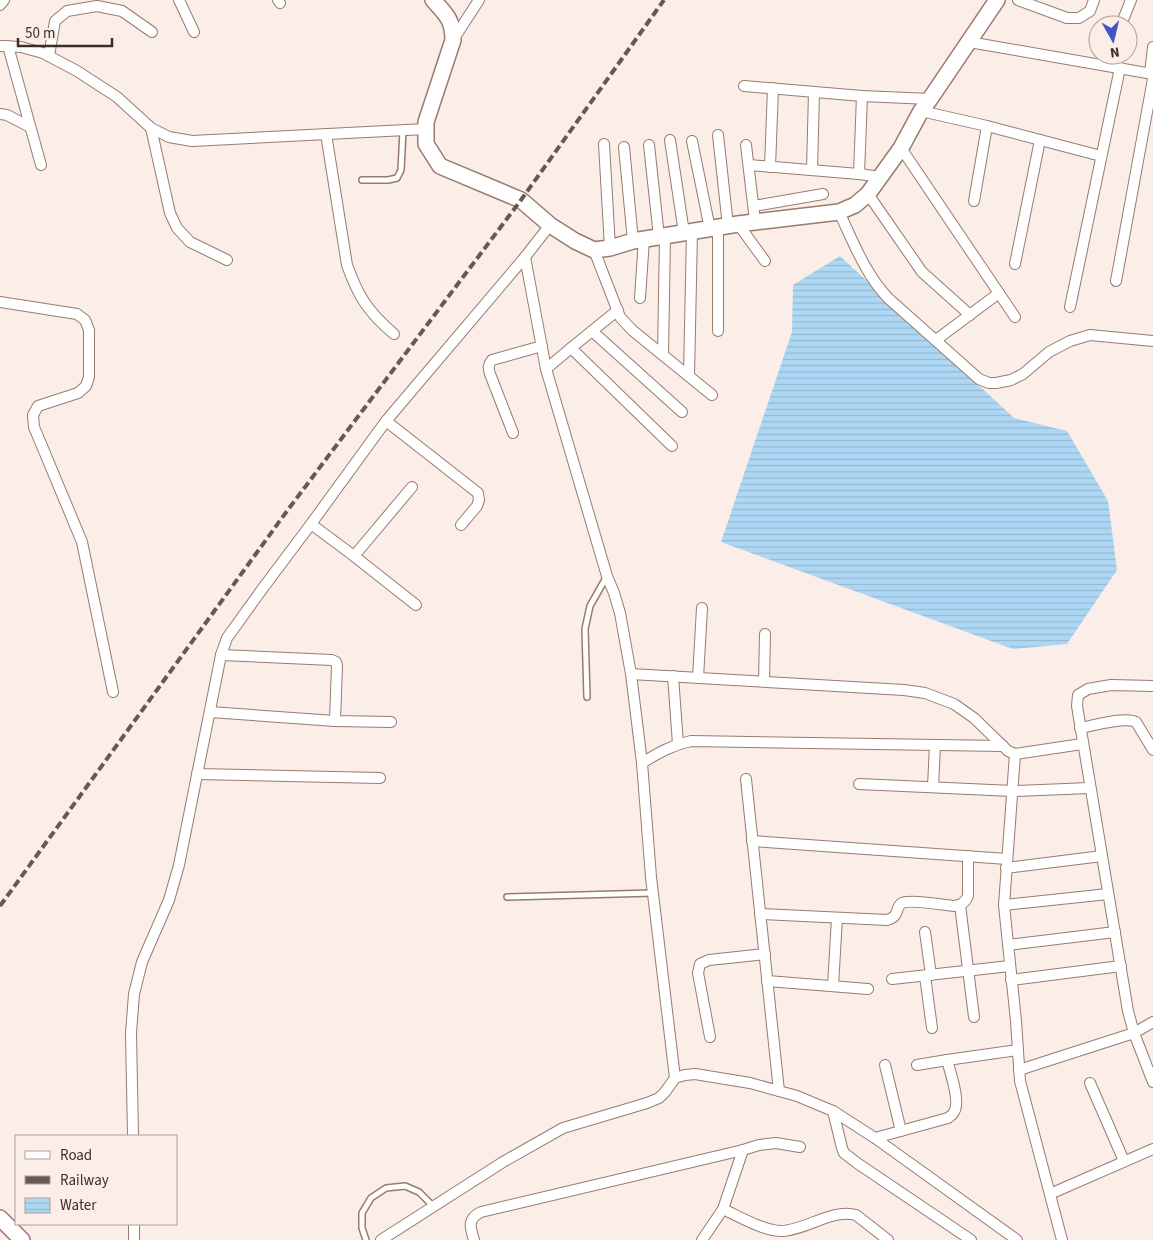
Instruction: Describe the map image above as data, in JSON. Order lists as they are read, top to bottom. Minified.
{"legend":["Road","Railway","Water"],"scale_bar":"50 m","north":"bottom"}
